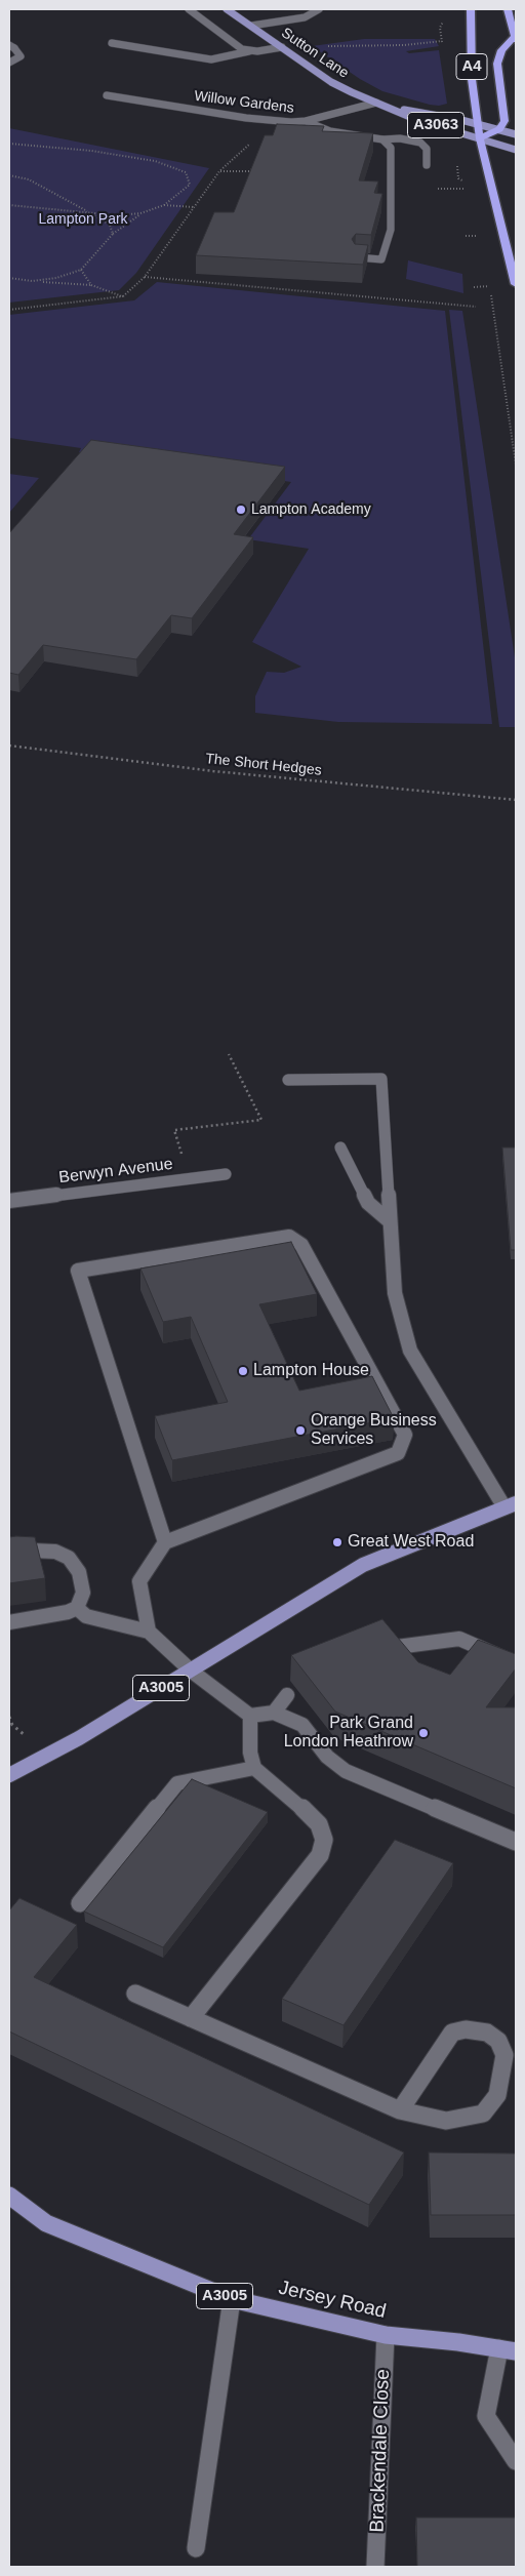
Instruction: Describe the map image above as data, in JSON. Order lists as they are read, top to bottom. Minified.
{"streets":{"highway":["A4"],"main road":["Sutton Lane","A3063","A3005","Jersey Road"],"street":["Willow Gardens","Berwyn Avenue","Brackendale Close"],"path":["The Short Hedges"]},"crossings":[["Sutton Lane","A4"],["Sutton Lane","Willow Gardens"],["Jersey Road","Brackendale Close"]],"parks":["Lampton Park"],"places":["Lampton Academy","Lampton House","Orange Business Services","Great West Road","Park Grand London Heathrow"]}
